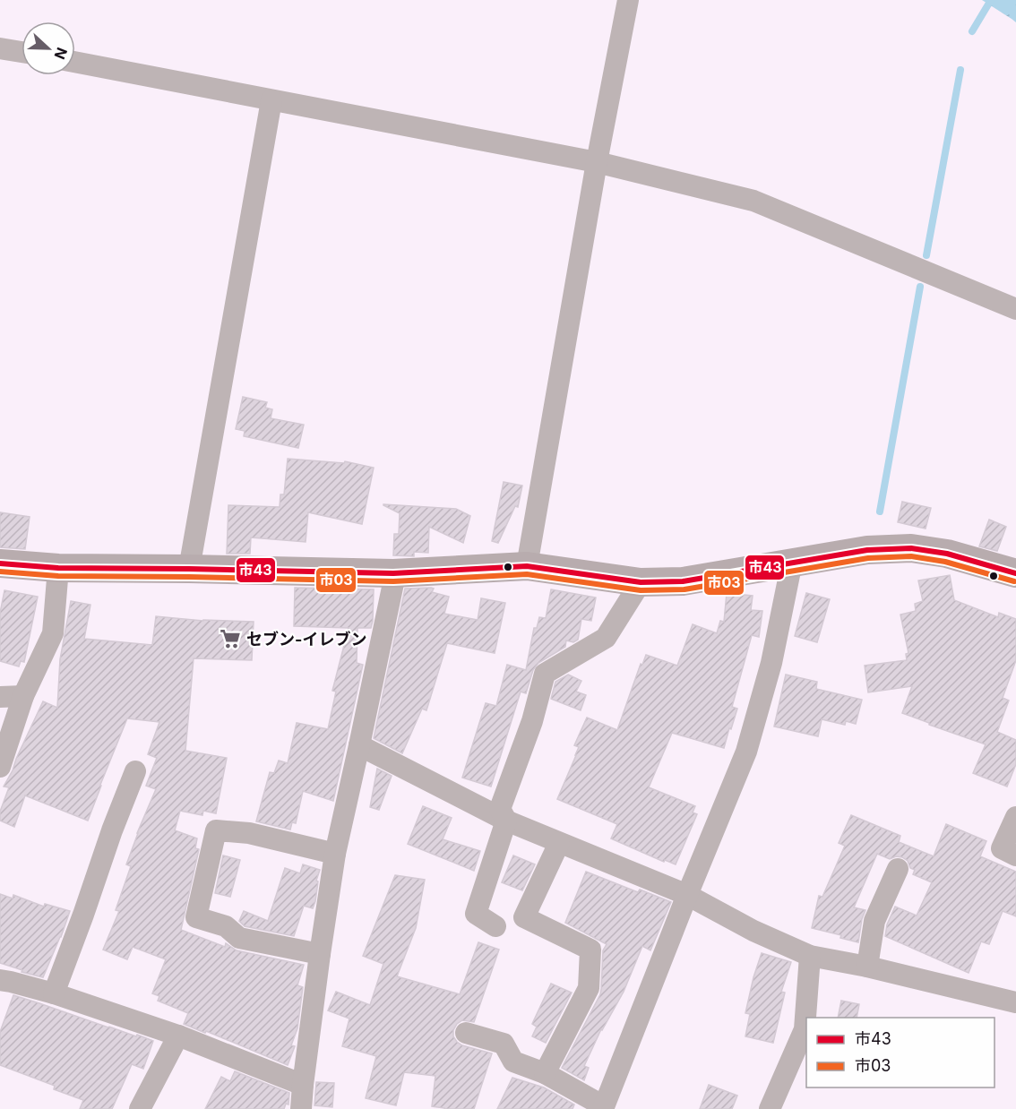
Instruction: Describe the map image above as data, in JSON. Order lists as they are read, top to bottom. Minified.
{"places":{"supermarket":["セブン-イレブン"]},"lines":["transit line 市43","transit line 市03"],"legend":["市43","市03"],"north":"right"}
